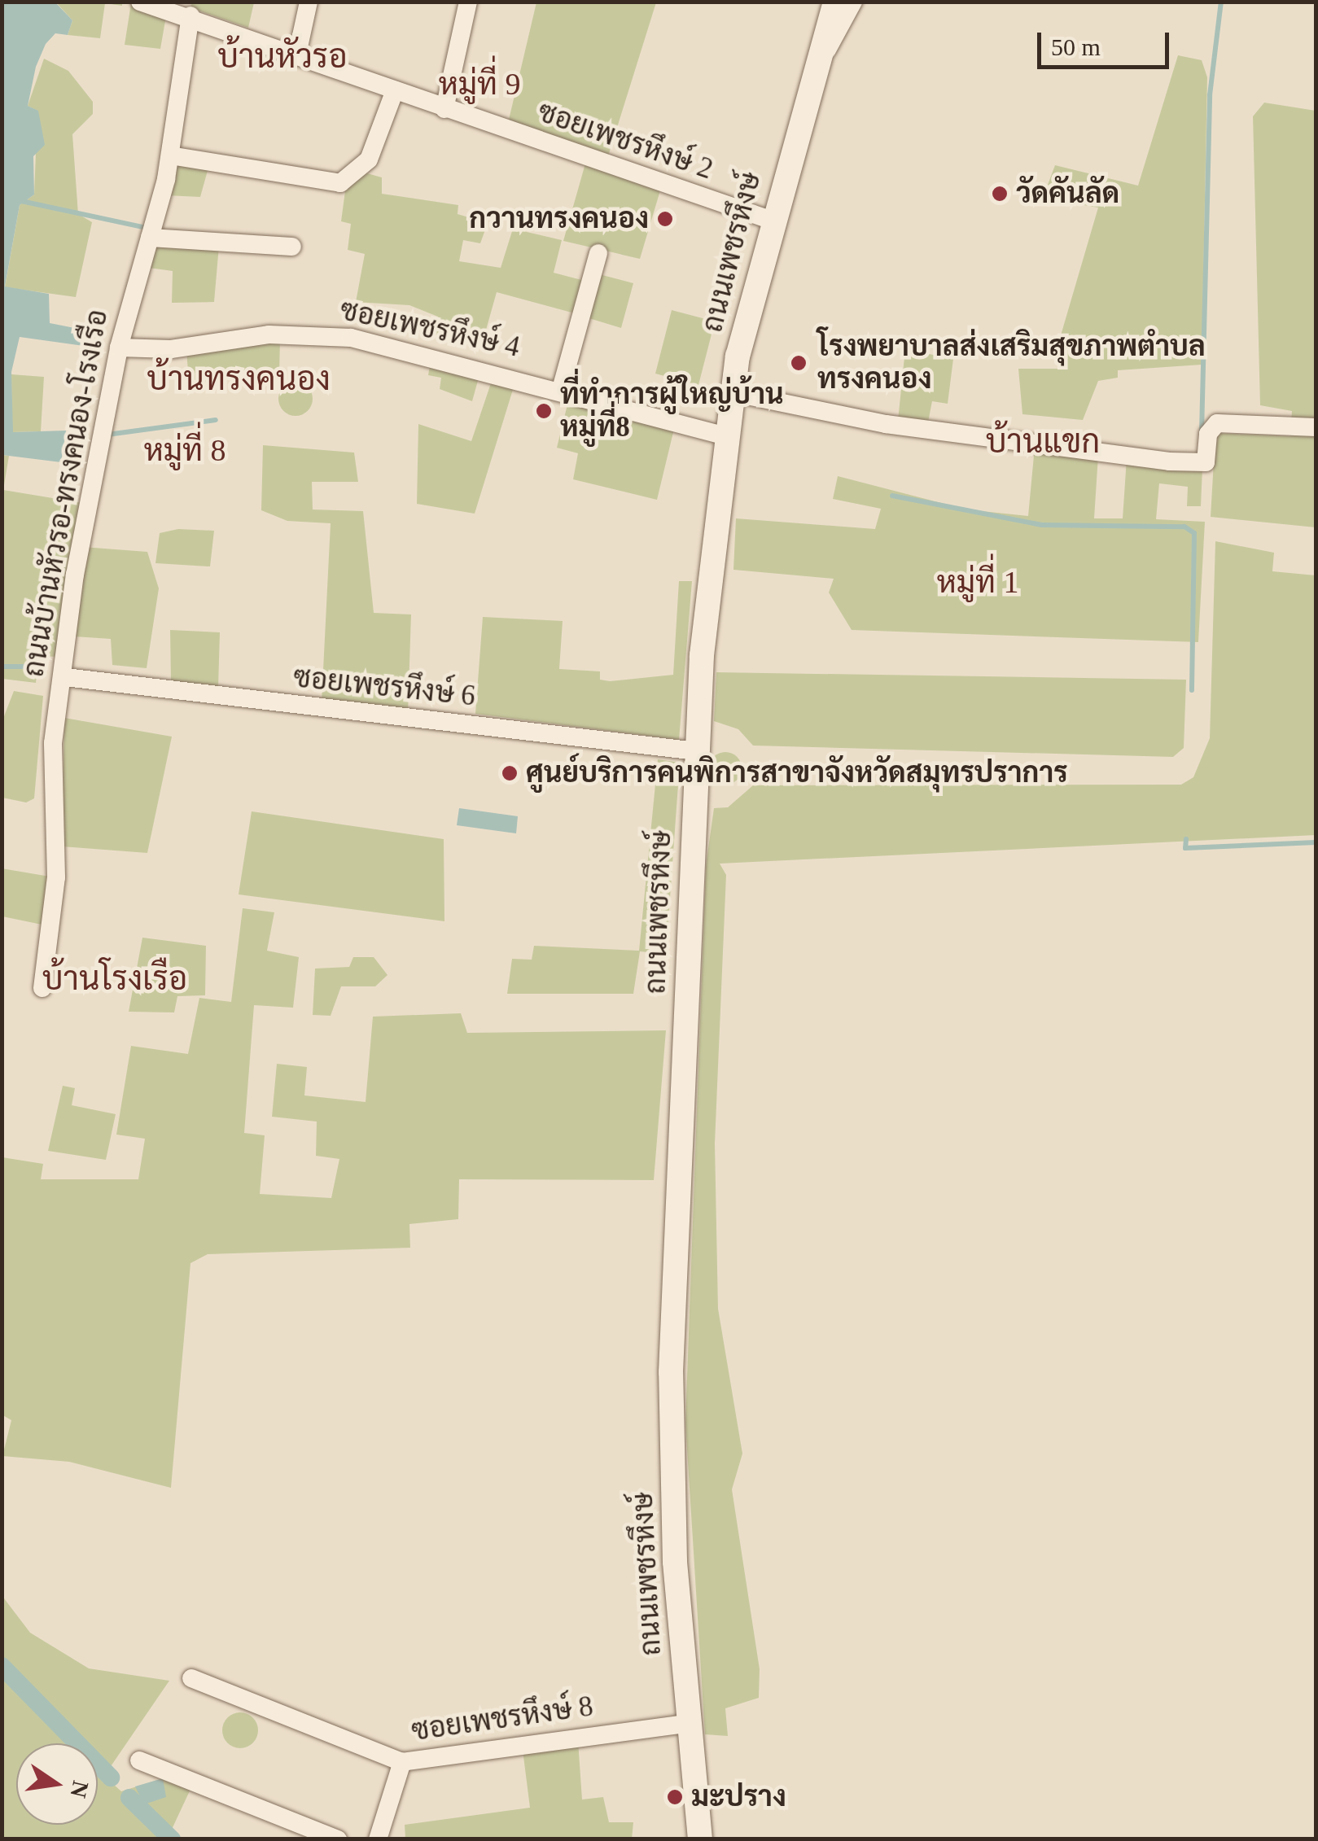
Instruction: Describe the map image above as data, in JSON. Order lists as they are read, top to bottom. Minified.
{"streets":{"main road":["ถนนเพชรหึงษ์"],"street":["ซอยเพชรหึงษ์ 2","ซอยเพชรหึงษ์ 4","ถนนบ้านหัวรอ-ทรงคนอง-โรงเรือ","ซอยเพชรหึงษ์ 6","ซอยเพชรหึงษ์ 8"]},"crossings":[["ซอยเพชรหึงษ์ 2","ถนนเพชรหึงษ์"],["ซอยเพชรหึงษ์ 2","ถนนบ้านหัวรอ-ทรงคนอง-โรงเรือ"],["ถนนเพชรหึงษ์","ซอยเพชรหึงษ์ 4"],["ถนนเพชรหึงษ์","ซอยเพชรหึงษ์ 6"],["ถนนเพชรหึงษ์","ซอยเพชรหึงษ์ 8"],["ซอยเพชรหึงษ์ 4","ถนนบ้านหัวรอ-ทรงคนอง-โรงเรือ"],["ถนนบ้านหัวรอ-ทรงคนอง-โรงเรือ","ซอยเพชรหึงษ์ 6"]],"districts":["บ้านหัวรอ","หมู่ที่ 9","บ้านทรงคนอง","บ้านแขก","หมู่ที่ 8","หมู่ที่ 1","บ้านโรงเรือ"],"places":["วัดคันลัด","กวานทรงคนอง","โรงพยาบาลส่งเสริมสุขภาพตำบล ทรงคนอง","ที่ทำการผู้ใหญ่บ้าน หมู่ที่8","ศูนย์บริการคนพิการสาขาจังหวัดสมุทรปราการ","มะปราง"],"scale_bar":"50 m","north":"right"}
